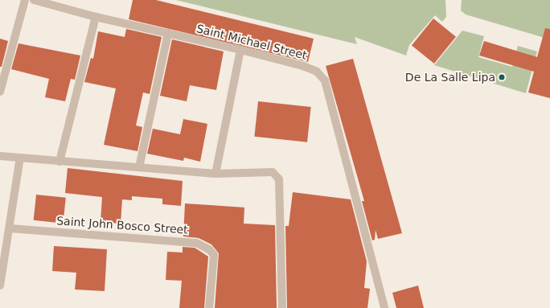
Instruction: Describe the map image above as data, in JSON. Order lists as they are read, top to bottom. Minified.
{"streets":{"street":["Saint Michael Street","Saint John Bosco Street"]},"places":["De La Salle Lipa"]}
